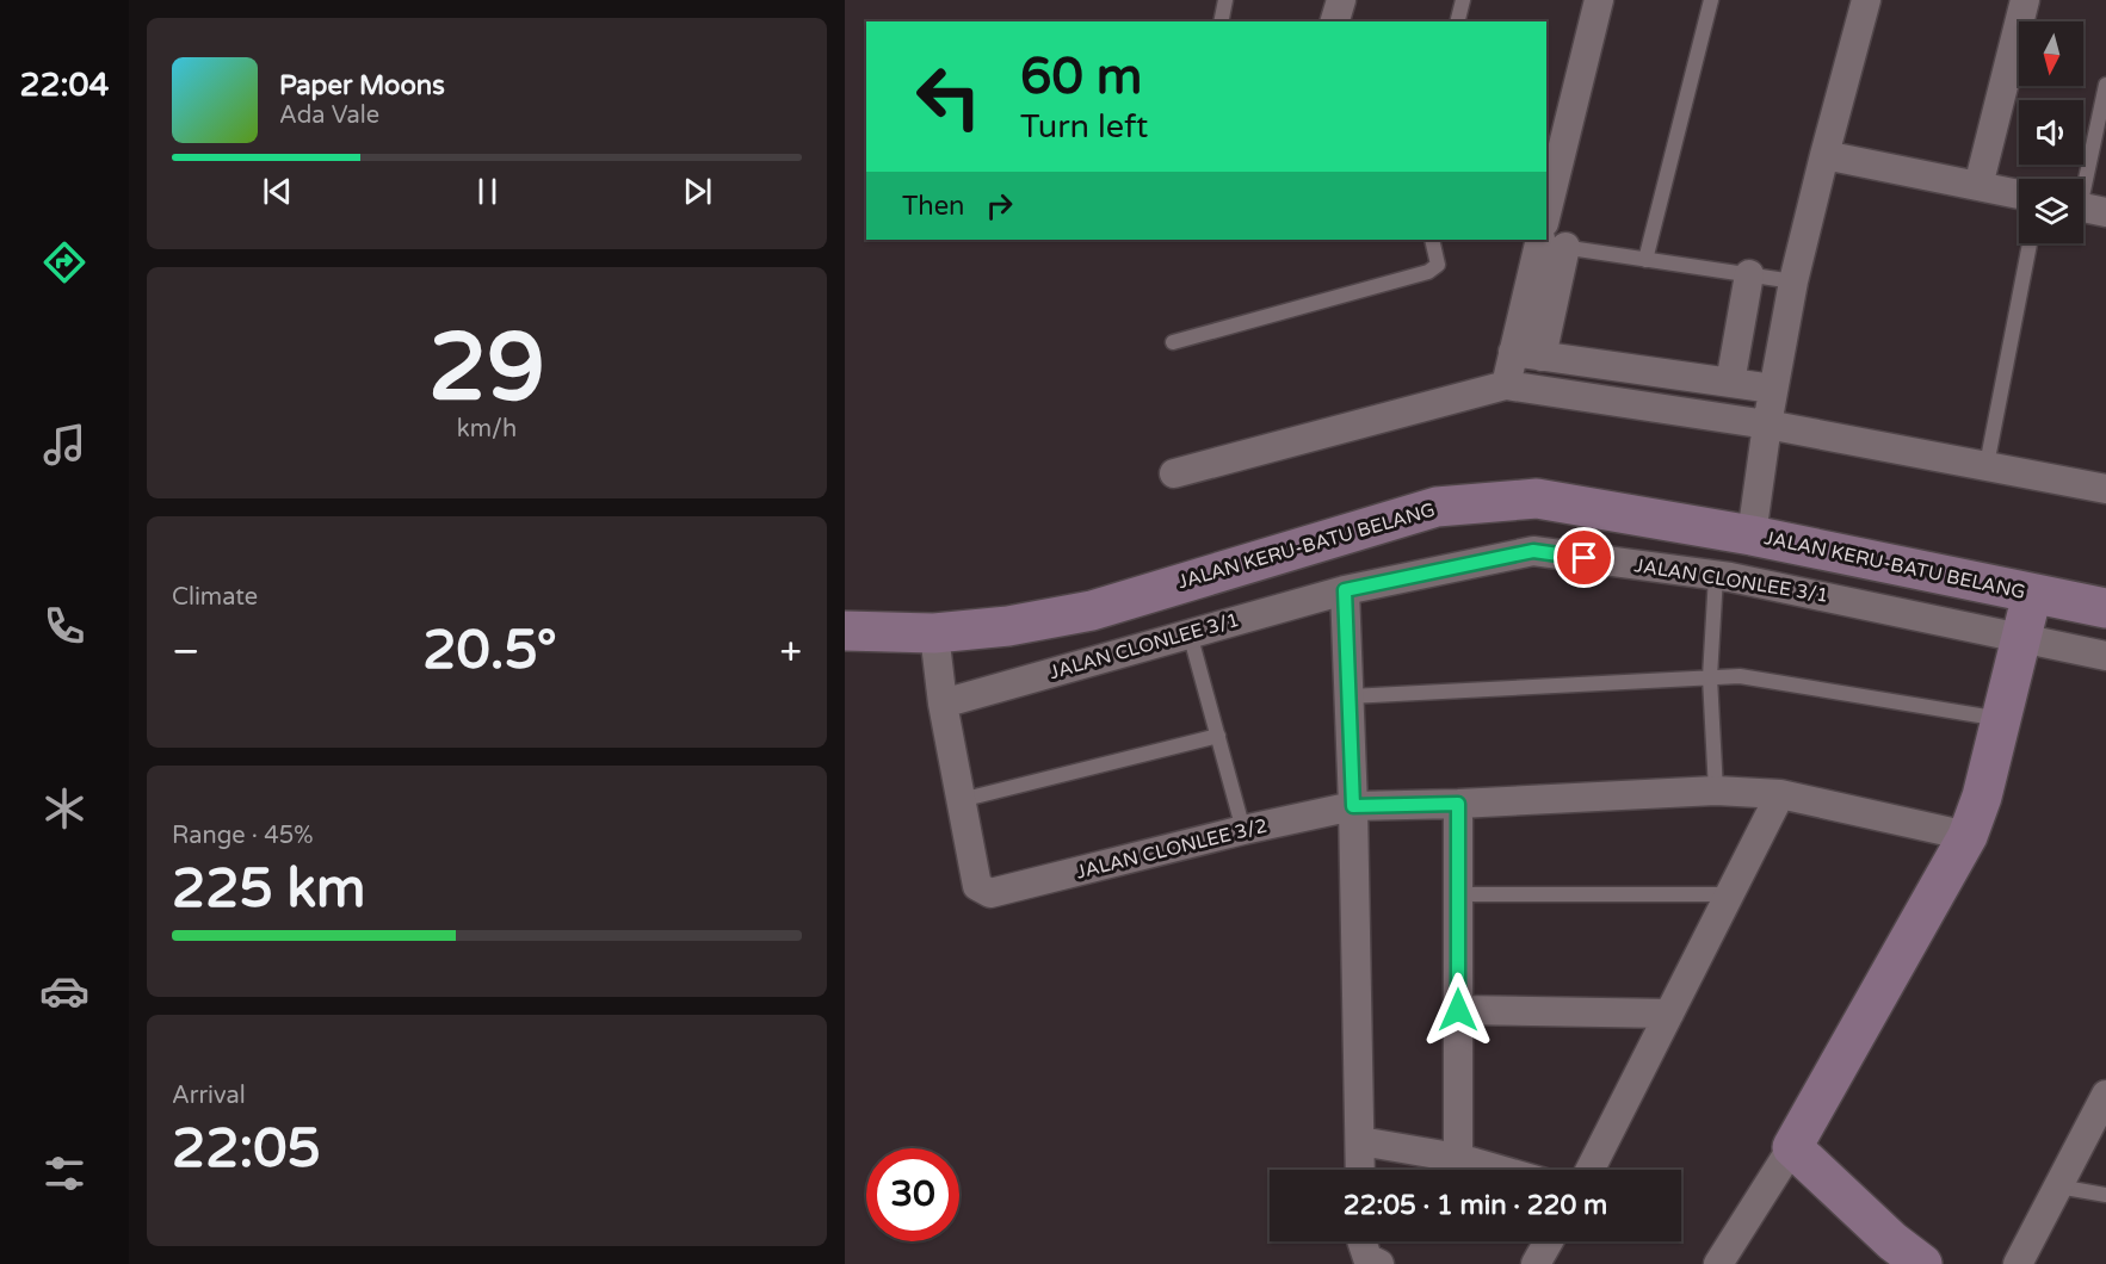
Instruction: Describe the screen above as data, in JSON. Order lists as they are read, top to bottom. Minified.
{"streets":{"street":["JALAN KERU-BATU BELANG","JALAN CLONLEE 3/1","JALAN CLONLEE 3/2"]},"north":"bottom","page":{"tabs":"22:04","turn":["60 m","Turn left"],"song":["Paper Moons","Ada Vale"],"then":"Then","tile":[["29","km/h"],"Climate",["Range · 45%","225 km"],["Arrival","22:05"]],"heat":["−","20.5°","+"],"limit":"30","trip":"22:05 · 1 min · 220 m"}}
